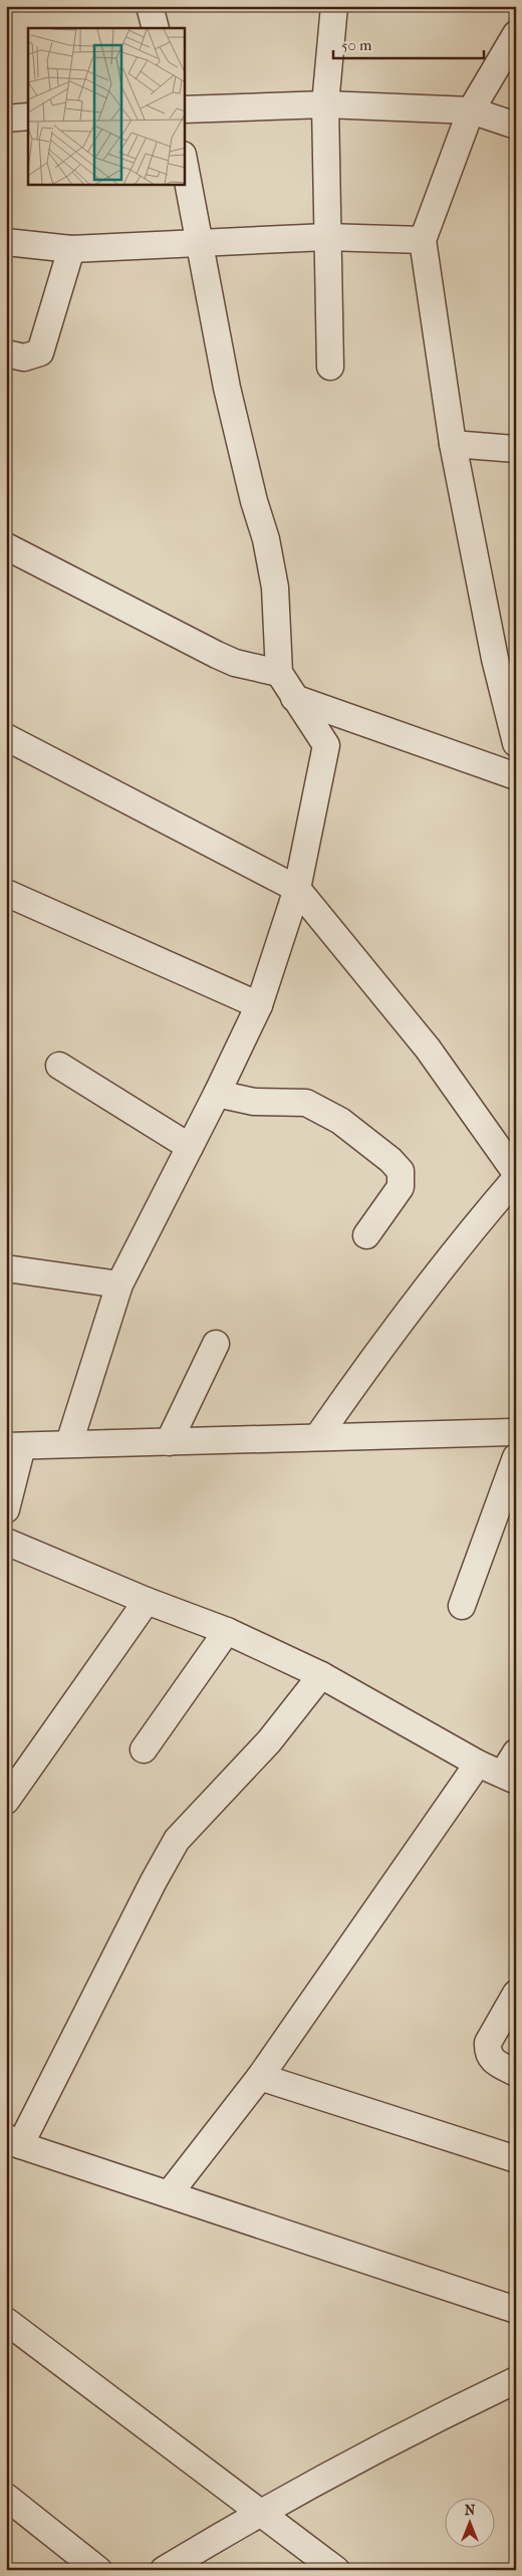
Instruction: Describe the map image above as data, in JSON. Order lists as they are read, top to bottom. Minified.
{"scale_bar":"50 m","north":"top"}
